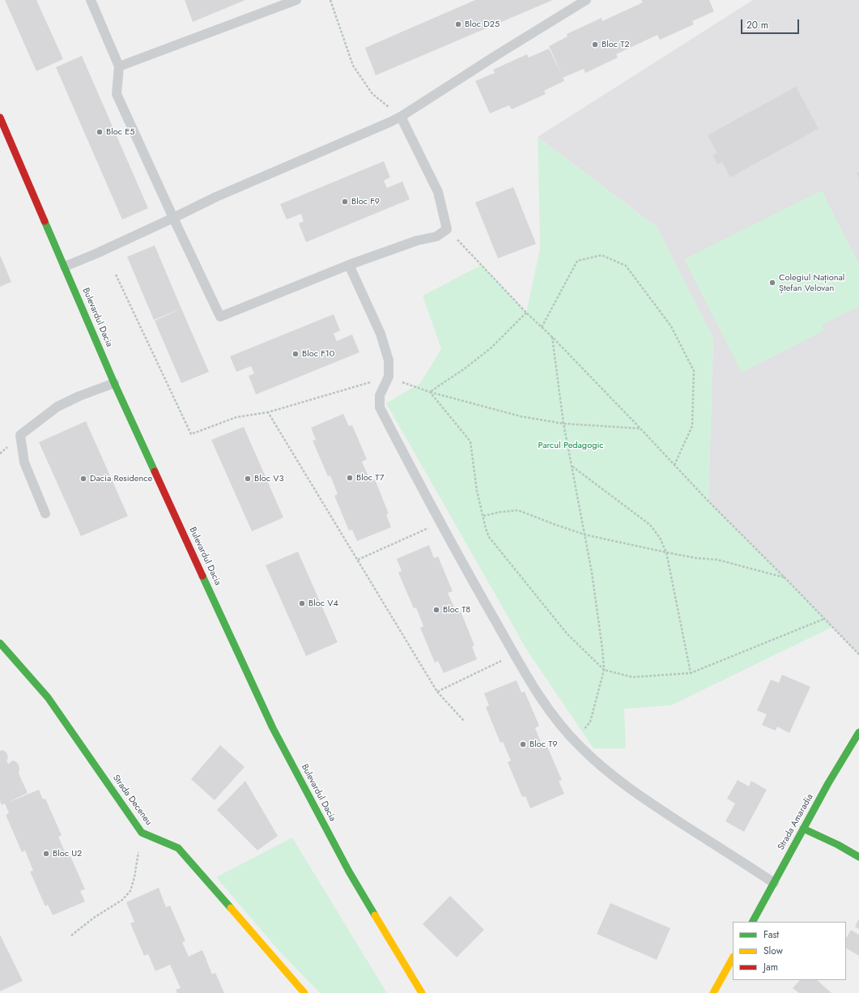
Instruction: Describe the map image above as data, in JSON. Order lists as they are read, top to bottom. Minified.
{"streets":{"main road":["Bulevardul Dacia","Strada Deceneu","Strada Amaradia"]},"parks":["Parcul Pedagogic"],"places":["Bloc D25","Bloc T2","Bloc E5","Bloc F9","Colegiul Național Ștefan Velovan","Bloc F10","Bloc T7","Dacia Residence","Bloc V3","Bloc V4","Bloc T8","Bloc T9","Bloc U2"],"legend":["Fast","Slow","Jam"],"scale_bar":"20 m"}
